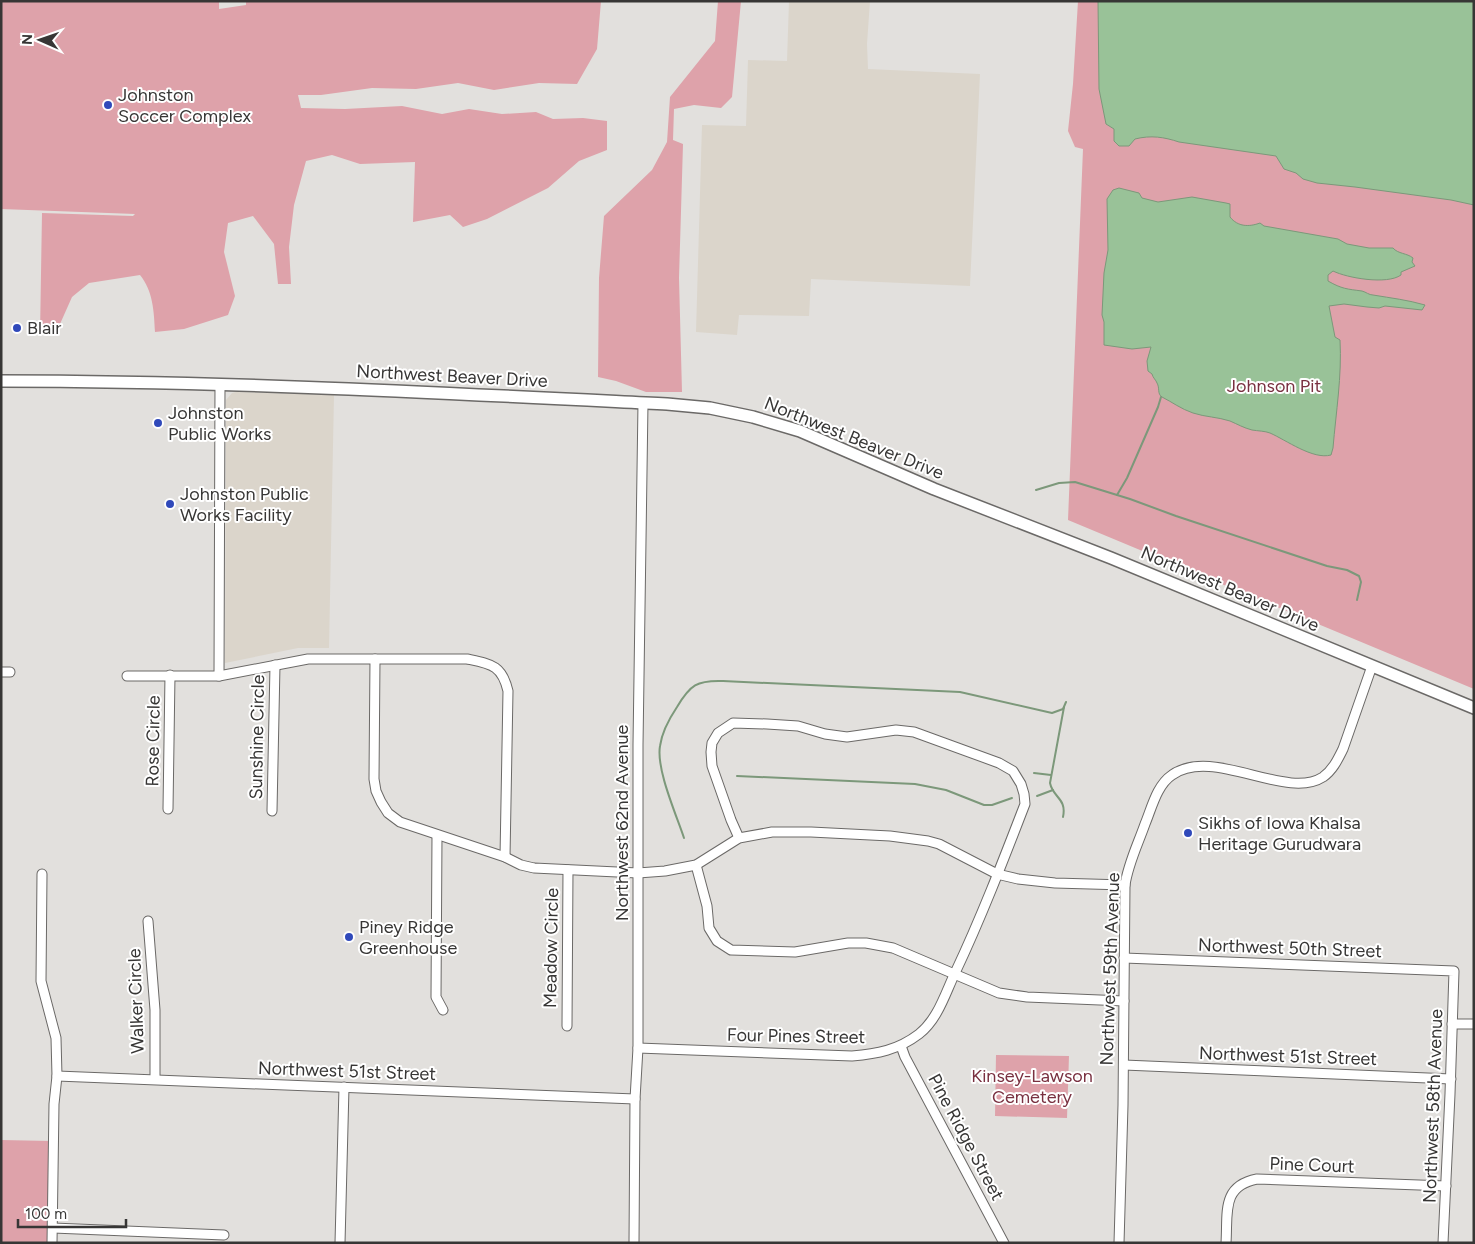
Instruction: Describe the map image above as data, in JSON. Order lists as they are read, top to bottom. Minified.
{"streets":{"main road":["Northwest Beaver Drive"],"street":["Sunshine Circle","Rose Circle","Northwest 62nd Avenue","Meadow Circle","Northwest 50th Street","Northwest 59th Avenue","Walker Circle","Four Pines Street","Northwest 51st Street","Northwest 58th Avenue","Pine Ridge Street","Pine Court"]},"crossings":[["Northwest Beaver Drive","Northwest 62nd Avenue"],["Northwest Beaver Drive","Northwest 59th Avenue"],["Northwest 62nd Avenue","Four Pines Street"],["Northwest 62nd Avenue","Northwest 51st Street"],["Northwest 50th Street","Northwest 59th Avenue"],["Northwest 50th Street","Northwest 58th Avenue"],["Northwest 59th Avenue","Northwest 51st Street"],["Walker Circle","Northwest 51st Street"],["Four Pines Street","Pine Ridge Street"],["Northwest 51st Street","Northwest 58th Avenue"],["Northwest 58th Avenue","Pine Court"]],"parks":["Johnson Pit","Kinsey-Lawson Cemetery"],"places":["Johnston Soccer Complex","Blair","Johnston Public Works","Johnston Public Works Facility","Sikhs of Iowa Khalsa Heritage Gurudwara","Piney Ridge Greenhouse"],"scale_bar":"100 m","north":"left"}
